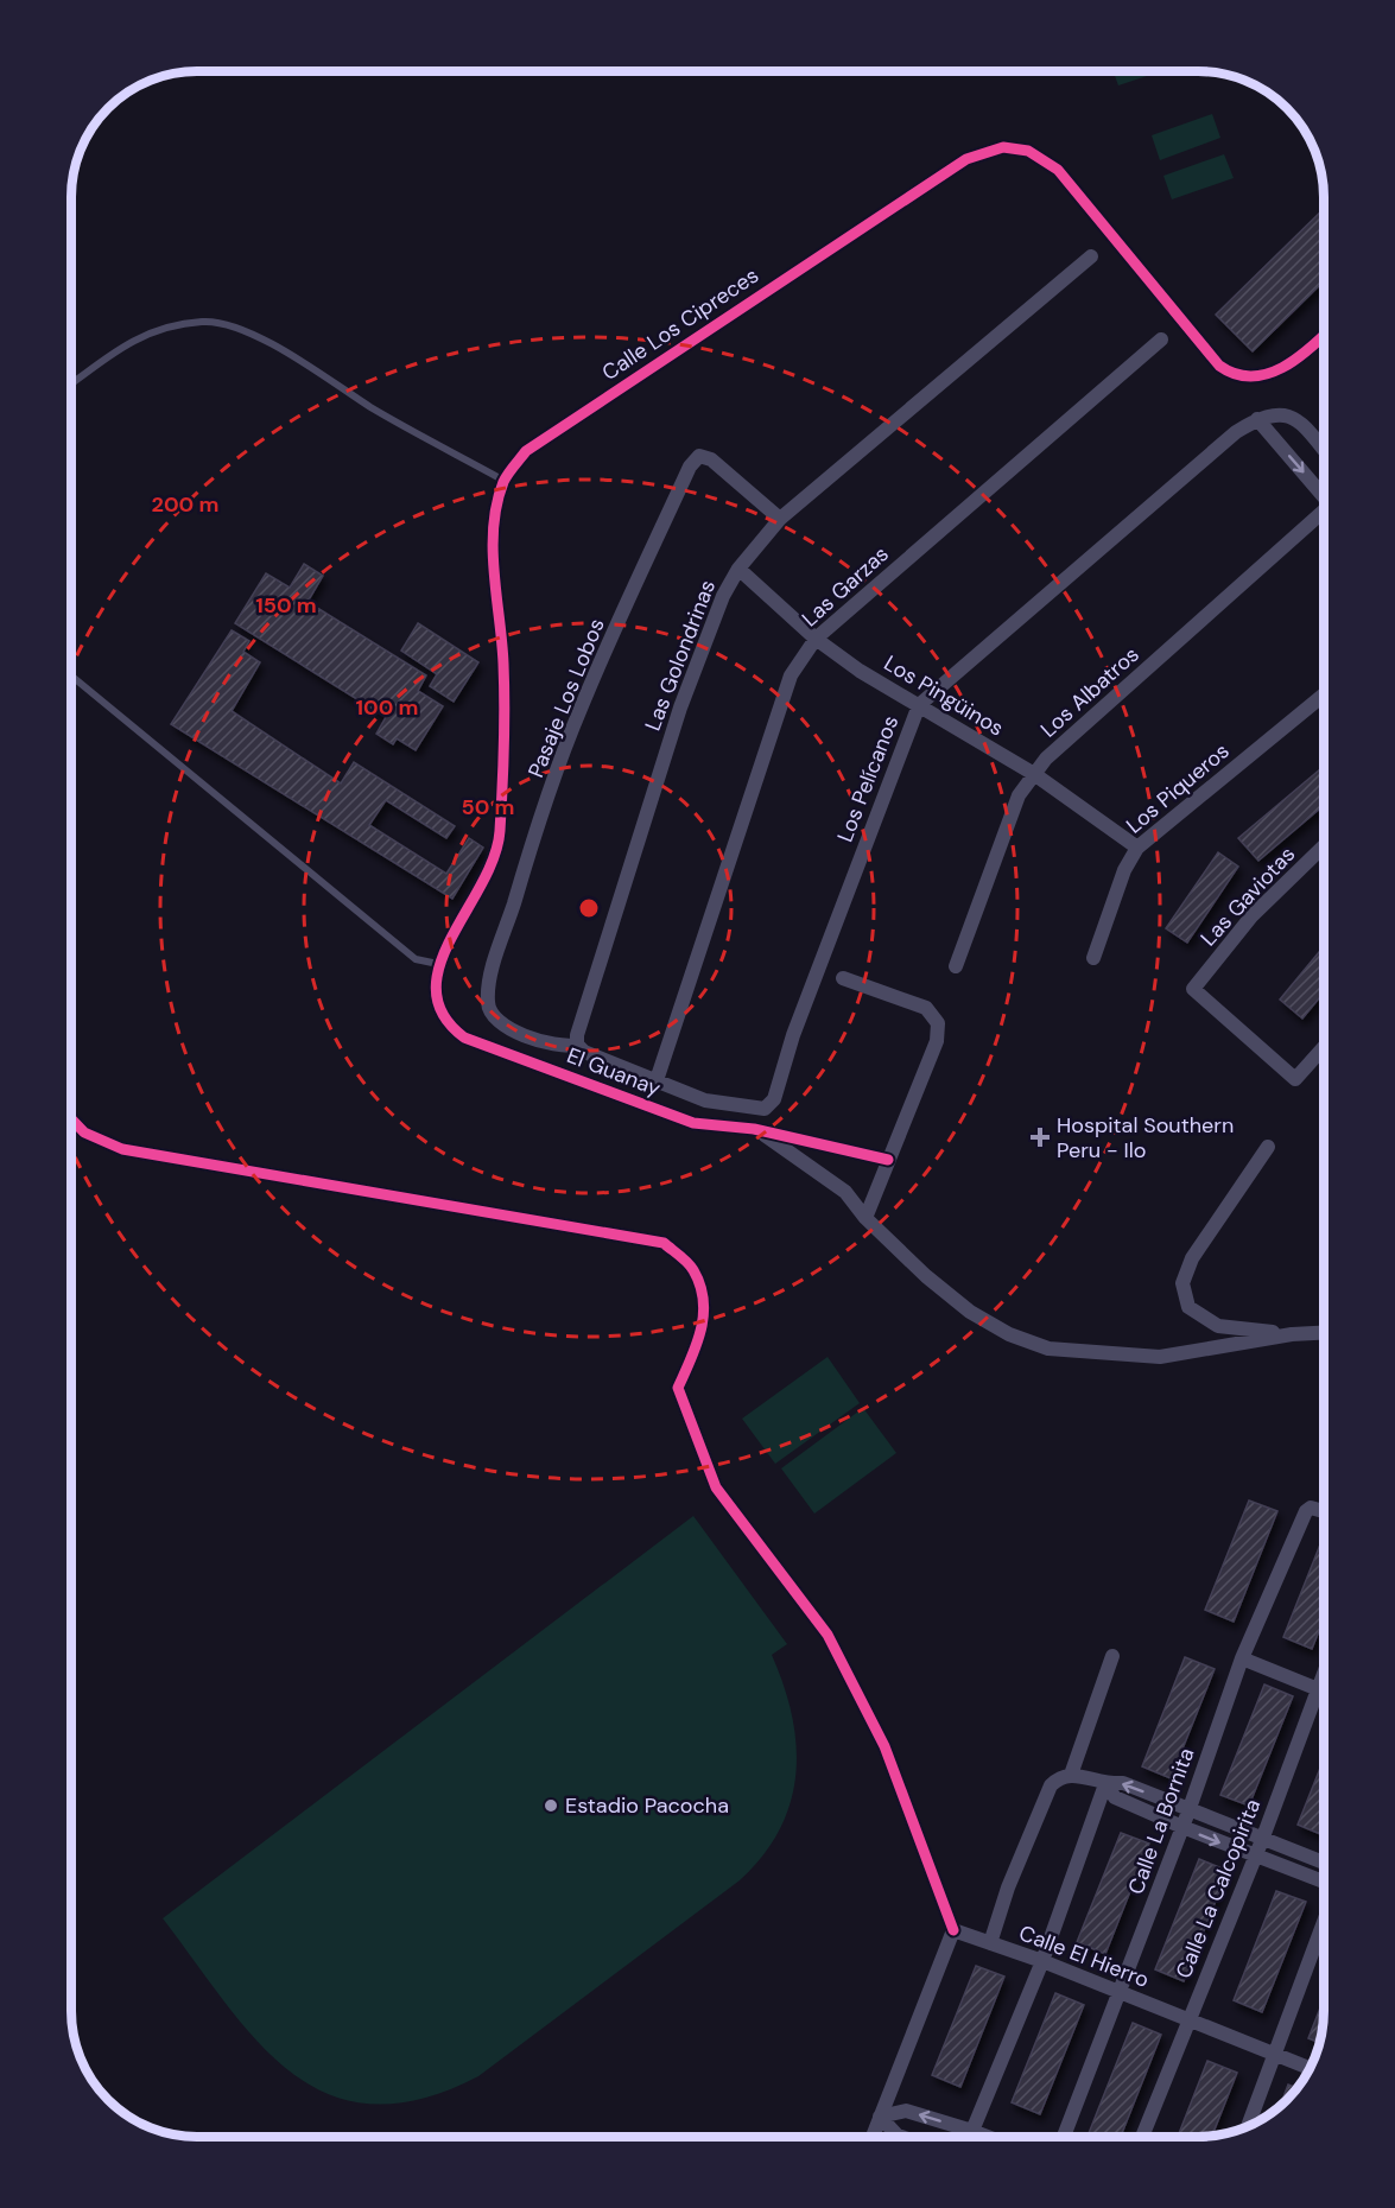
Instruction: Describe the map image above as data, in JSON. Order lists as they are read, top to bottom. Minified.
{"streets":{"street":["Calle Los Cipreces","Las Garzas","Las Golondrinas","Los Albatros","Los Pingüinos","Pasaje Los Lobos","Los Pelícanos","Los Piqueros","Las Gaviotas","El Guanay","Calle La Bornita","Calle La Calcopirita","Calle El Hierro"]},"crossings":[["Calle Los Cipreces","El Guanay"],["Las Garzas","Los Pingüinos"],["Las Garzas","Los Pelícanos"],["Las Golondrinas","Los Pingüinos"],["Las Golondrinas","Pasaje Los Lobos"],["Las Golondrinas","Los Pelícanos"],["Los Albatros","Los Pingüinos"],["Los Pingüinos","Los Pelícanos"],["Los Pingüinos","Los Piqueros"],["Pasaje Los Lobos","Los Pelícanos"],["Calle La Bornita","Calle El Hierro"],["Calle La Calcopirita","Calle El Hierro"]],"places":{"health":["Hospital Southern Peru - Ilo"],"other":["Estadio Pacocha"]},"rings":["200 m","150 m","100 m","50 m"]}
